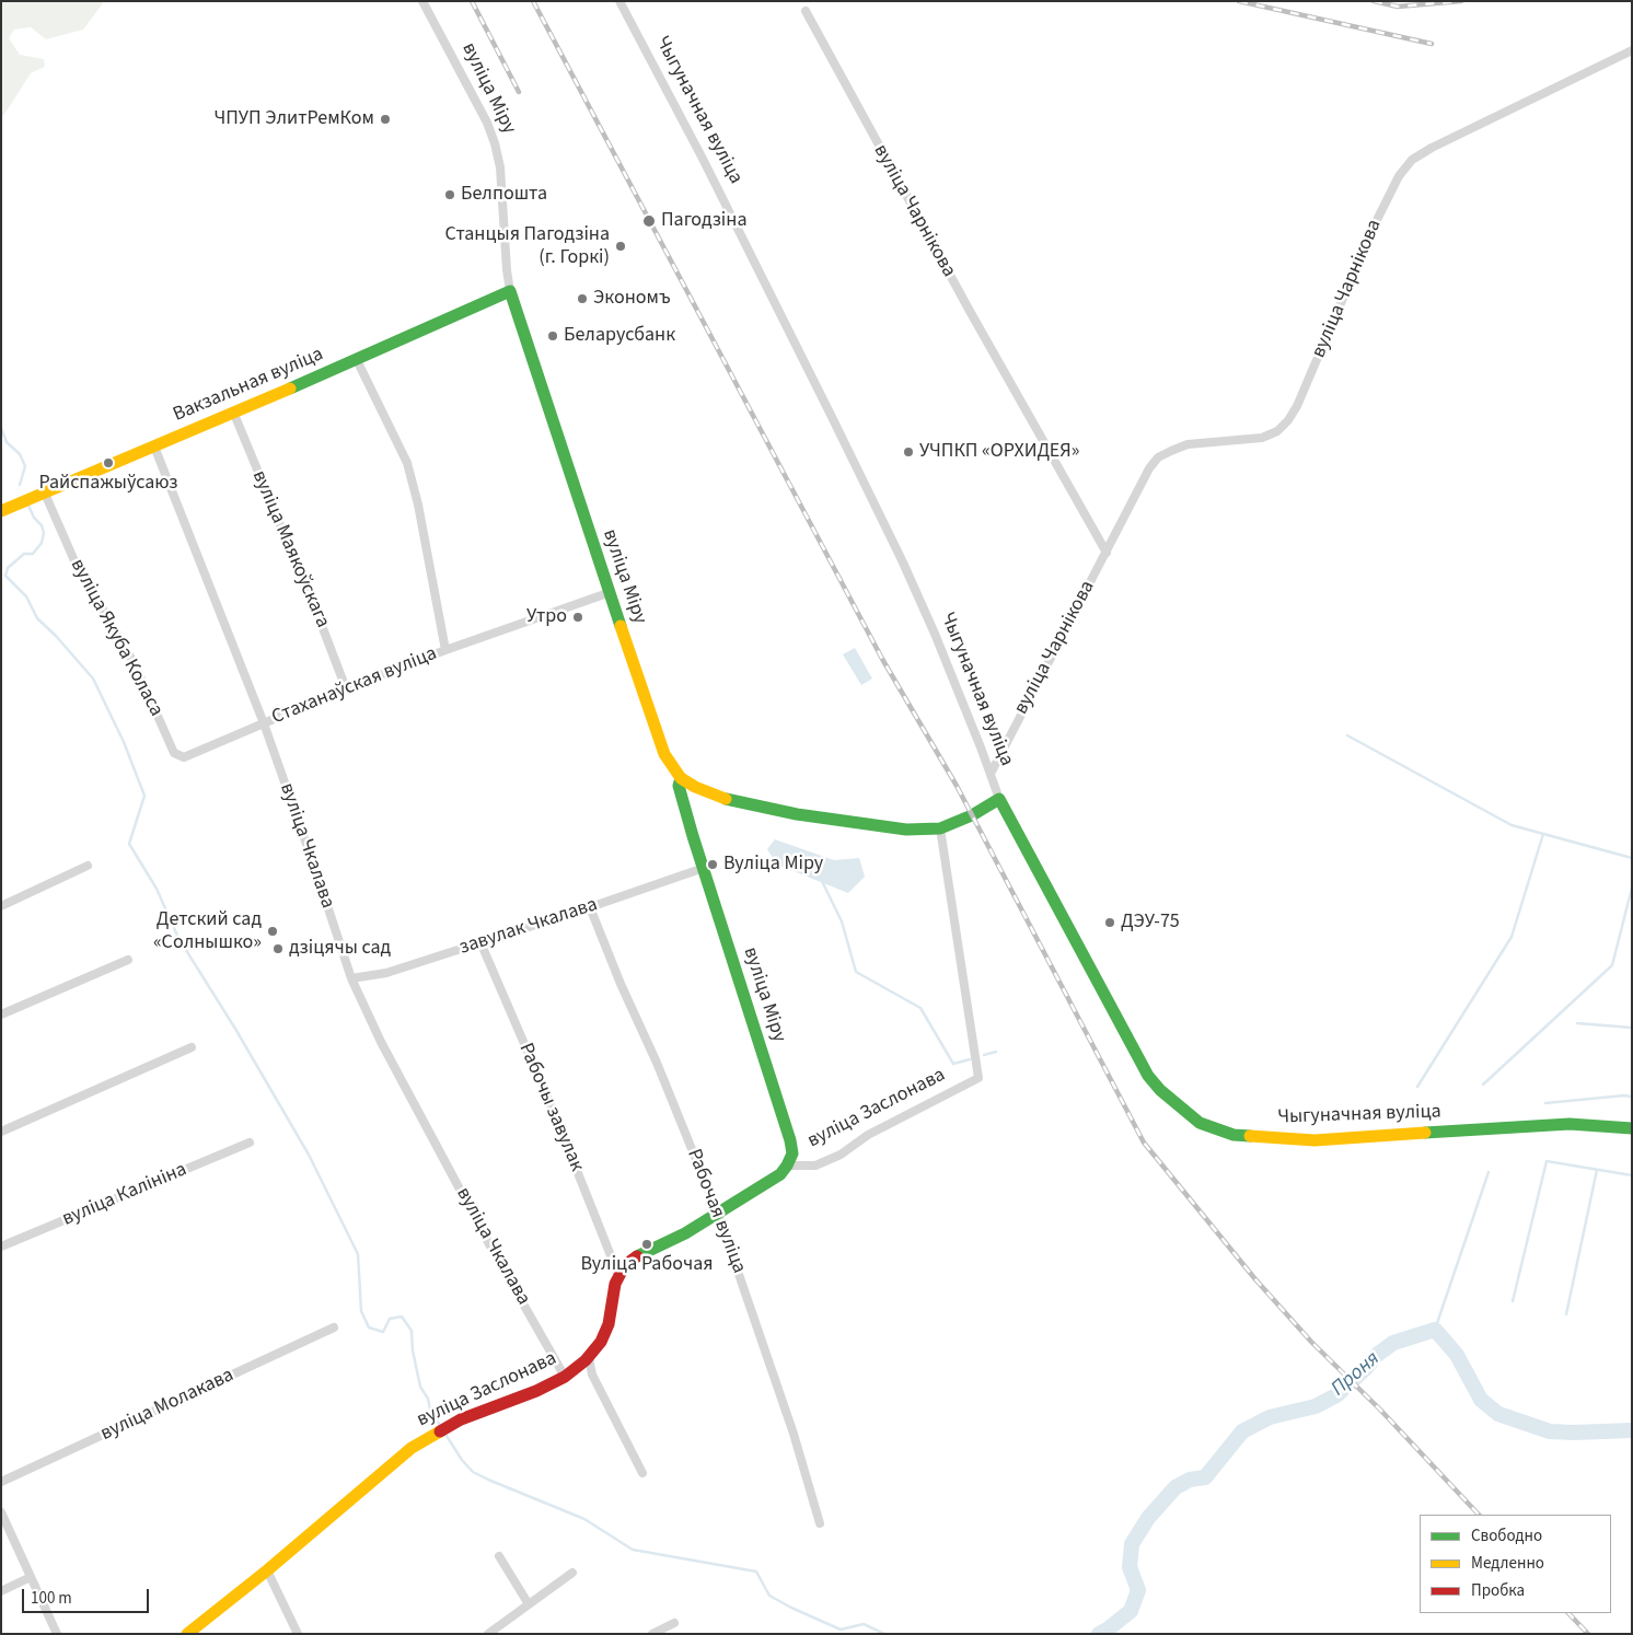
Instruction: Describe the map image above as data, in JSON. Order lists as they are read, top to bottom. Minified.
{"streets":{"street":["вуліца Міру","Чыгуначная вуліца","вуліца Чарнікова","Вакзальная вуліца","вуліца Маякоўскага","вуліца Якуба Коласа","Стаханаўская вуліца","вуліца Чкалава","завулак Чкалава","Рабочы завулак","вуліца Заслонава","вуліца Калініна","Рабочая вуліца","вуліца Молакава"]},"crossings":[["вуліца Міру","Вакзальная вуліца"],["вуліца Міру","Стаханаўская вуліца"],["вуліца Міру","завулак Чкалава"],["вуліца Міру","вуліца Заслонава"],["Чыгуначная вуліца","вуліца Чарнікова"],["Вакзальная вуліца","вуліца Маякоўскага"],["Вакзальная вуліца","вуліца Якуба Коласа"],["Вакзальная вуліца","Стаханаўская вуліца"],["Вакзальная вуліца","вуліца Чкалава"],["вуліца Маякоўскага","Стаханаўская вуліца"],["вуліца Якуба Коласа","Стаханаўская вуліца"],["вуліца Якуба Коласа","вуліца Чкалава"],["Стаханаўская вуліца","вуліца Чкалава"],["вуліца Чкалава","завулак Чкалава"],["вуліца Чкалава","вуліца Заслонава"],["завулак Чкалава","Рабочы завулак"],["завулак Чкалава","Рабочая вуліца"],["Рабочы завулак","вуліца Заслонава"]],"water":["Проня"],"places":["ЧПУП ЭлитРемКом","Белпошта","Пагодзіна","Станцыя Пагодзіна (г. Горкі)","Экономъ","Беларусбанк","УЧПКП «ОРХИДЕЯ»","Райспажыўсаюз","Утро","Вуліца Міру","ДЭУ-75","Детский сад «Солнышко»","дзіцячы сад","Вуліца Рабочая"],"legend":["Свободно","Медленно","Пробка"],"scale_bar":"100 m"}
